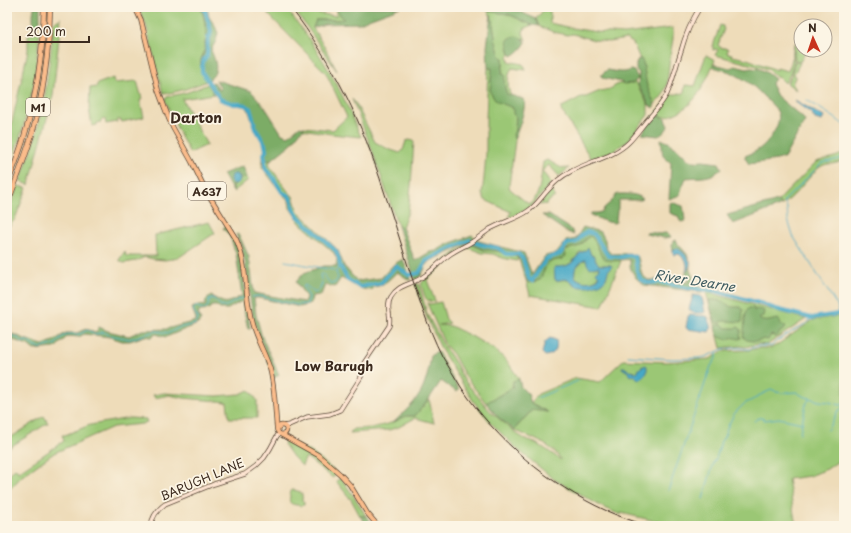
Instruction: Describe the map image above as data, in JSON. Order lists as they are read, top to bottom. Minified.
{"streets":{"highway":["M1","A637"],"main road":["BARUGH LANE"]},"crossings":[["A637","BARUGH LANE"]],"districts":["Darton","Low Barugh"],"water":["River Dearne"],"scale_bar":"200 m","north":"top"}
